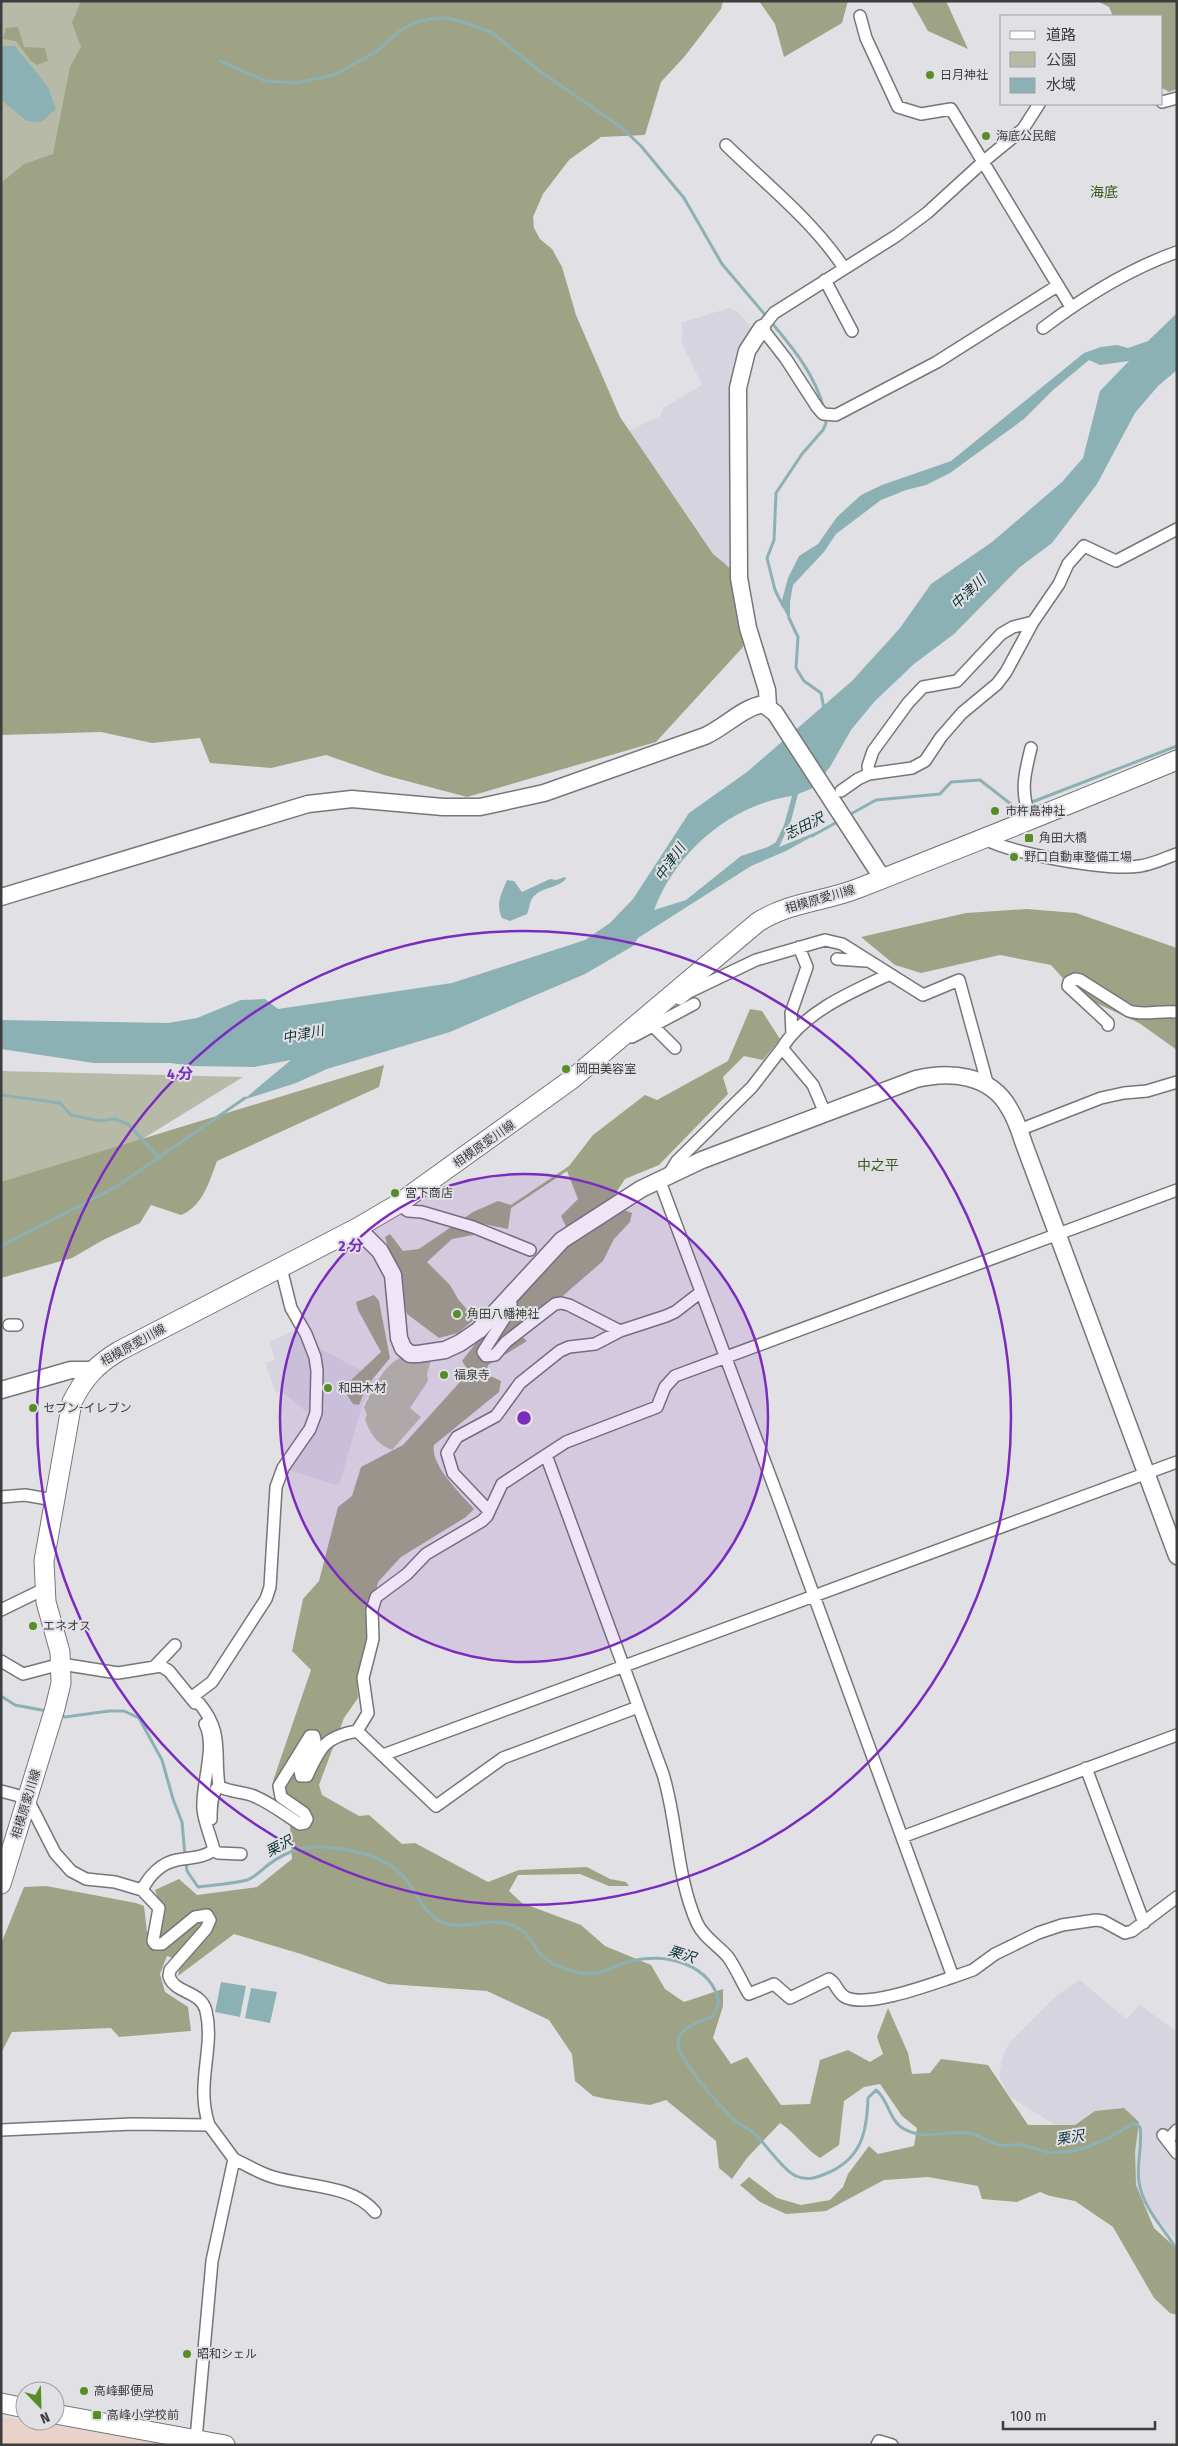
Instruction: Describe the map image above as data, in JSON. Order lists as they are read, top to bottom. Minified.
{"streets":{"main road":["相模原愛川線"]},"districts":["海底","中之平"],"water":["中津川","志田沢","栗沢"],"places":{"other":["日月神社","海底公民館","市杵島神社","野口自動車整備工場","岡田美容室","宮下商店","角田八幡神社","福泉寺","和田木材","セブン-イレブン","エネオス","昭和シェル","高峰郵便局"],"transit":["角田大橋","高峰小学校前"]},"legend":["道路","公園","水域"],"scale_bar":"100 m","north":"bottom right","rings":["4 分","2 分"]}
